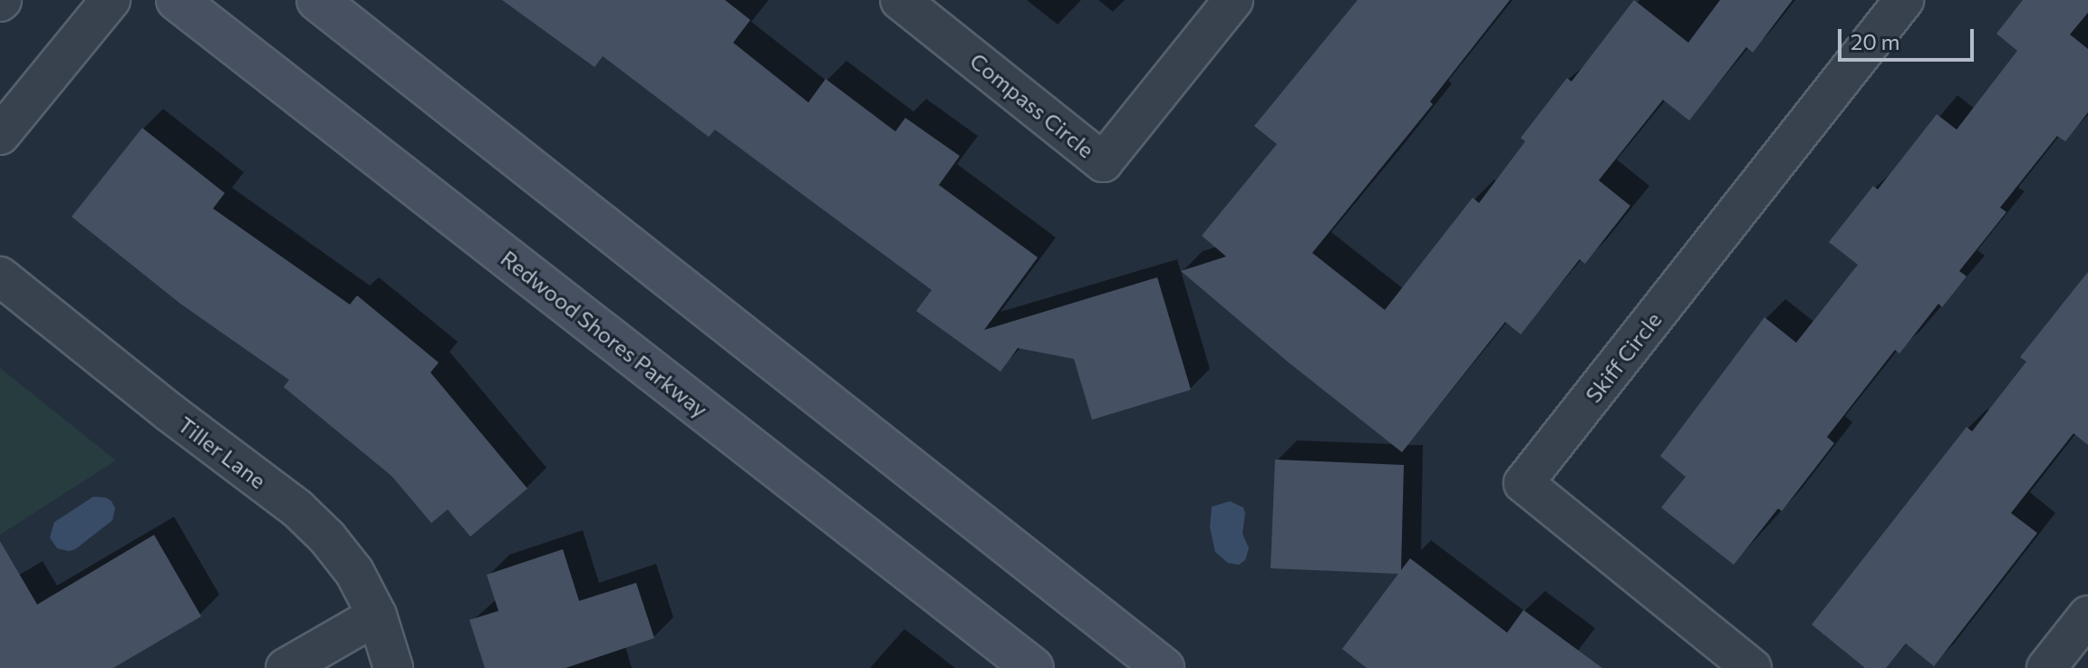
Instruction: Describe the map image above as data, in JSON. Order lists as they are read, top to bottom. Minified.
{"streets":{"main road":["Redwood Shores Parkway"],"street":["Compass Circle","Skiff Circle","Tiller Lane"]},"scale_bar":"20 m"}
